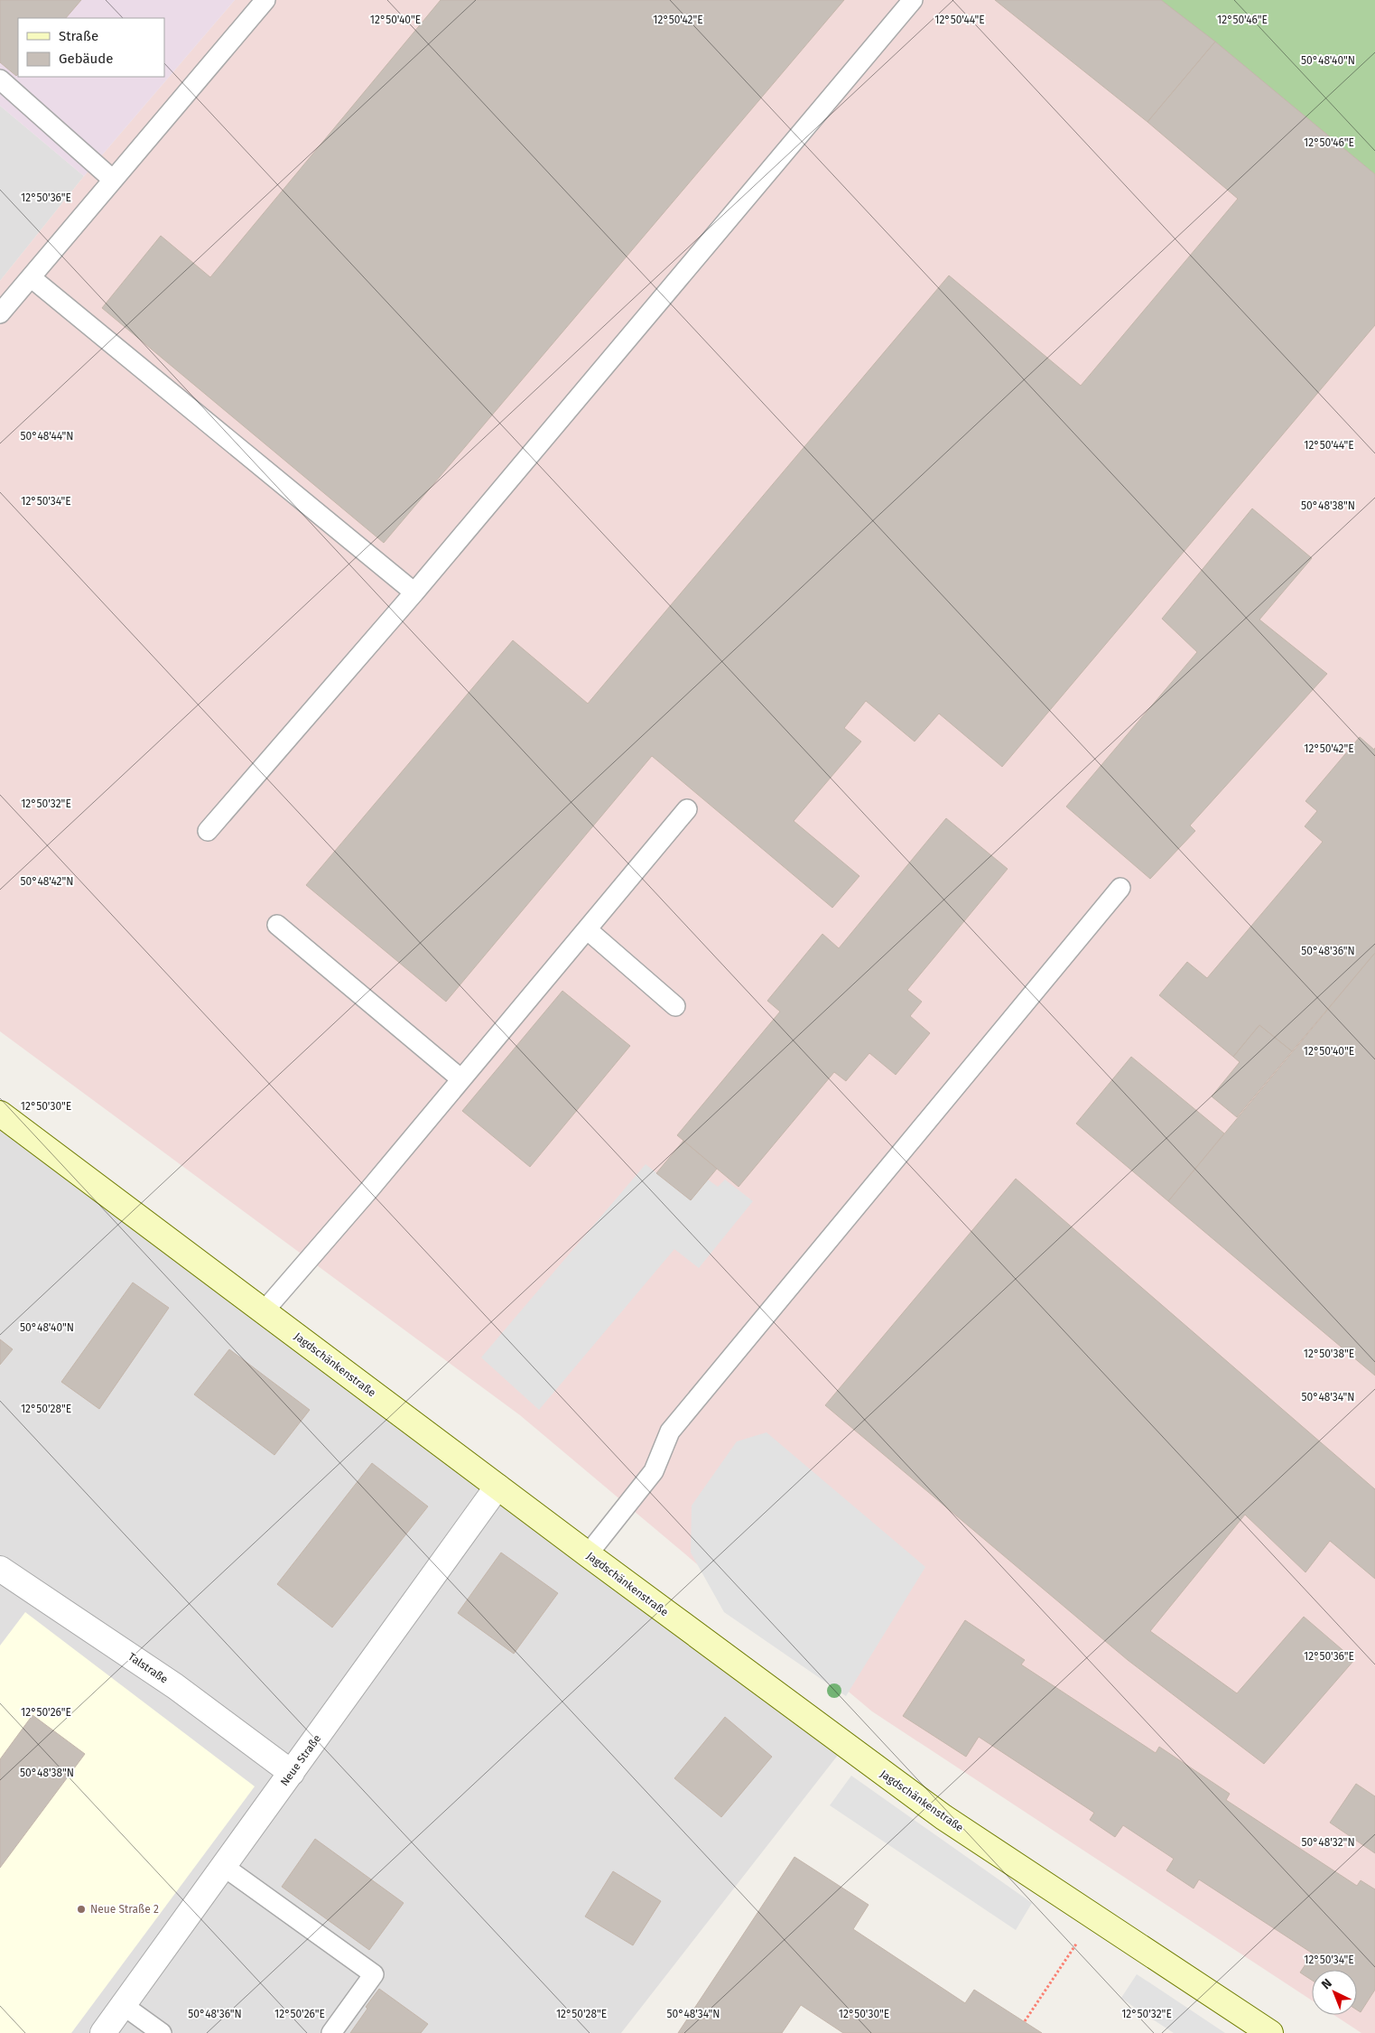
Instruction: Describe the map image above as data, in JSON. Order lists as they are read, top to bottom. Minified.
{"streets":{"main road":["Jagdschänkenstraße"],"street":["Talstraße","Neue Straße"]},"crossings":[["Jagdschänkenstraße","Neue Straße"],["Talstraße","Neue Straße"]],"places":["Neue Straße 2"],"legend":["Straße","Gebäude"],"north":"top left","coordinates":["12°50'40\"E","12°50'42\"E","12°50'46\"E","12°50'44\"E","50°48'40\"N","12°50'36\"E","50°48'44\"N","12°50'34\"E","50°48'38\"N","12°50'32\"E","50°48'42\"N","50°48'36\"N","12°50'30\"E","12°50'38\"E","50°48'34\"N","12°50'28\"E","12°50'26\"E","50°48'32\"N"]}
